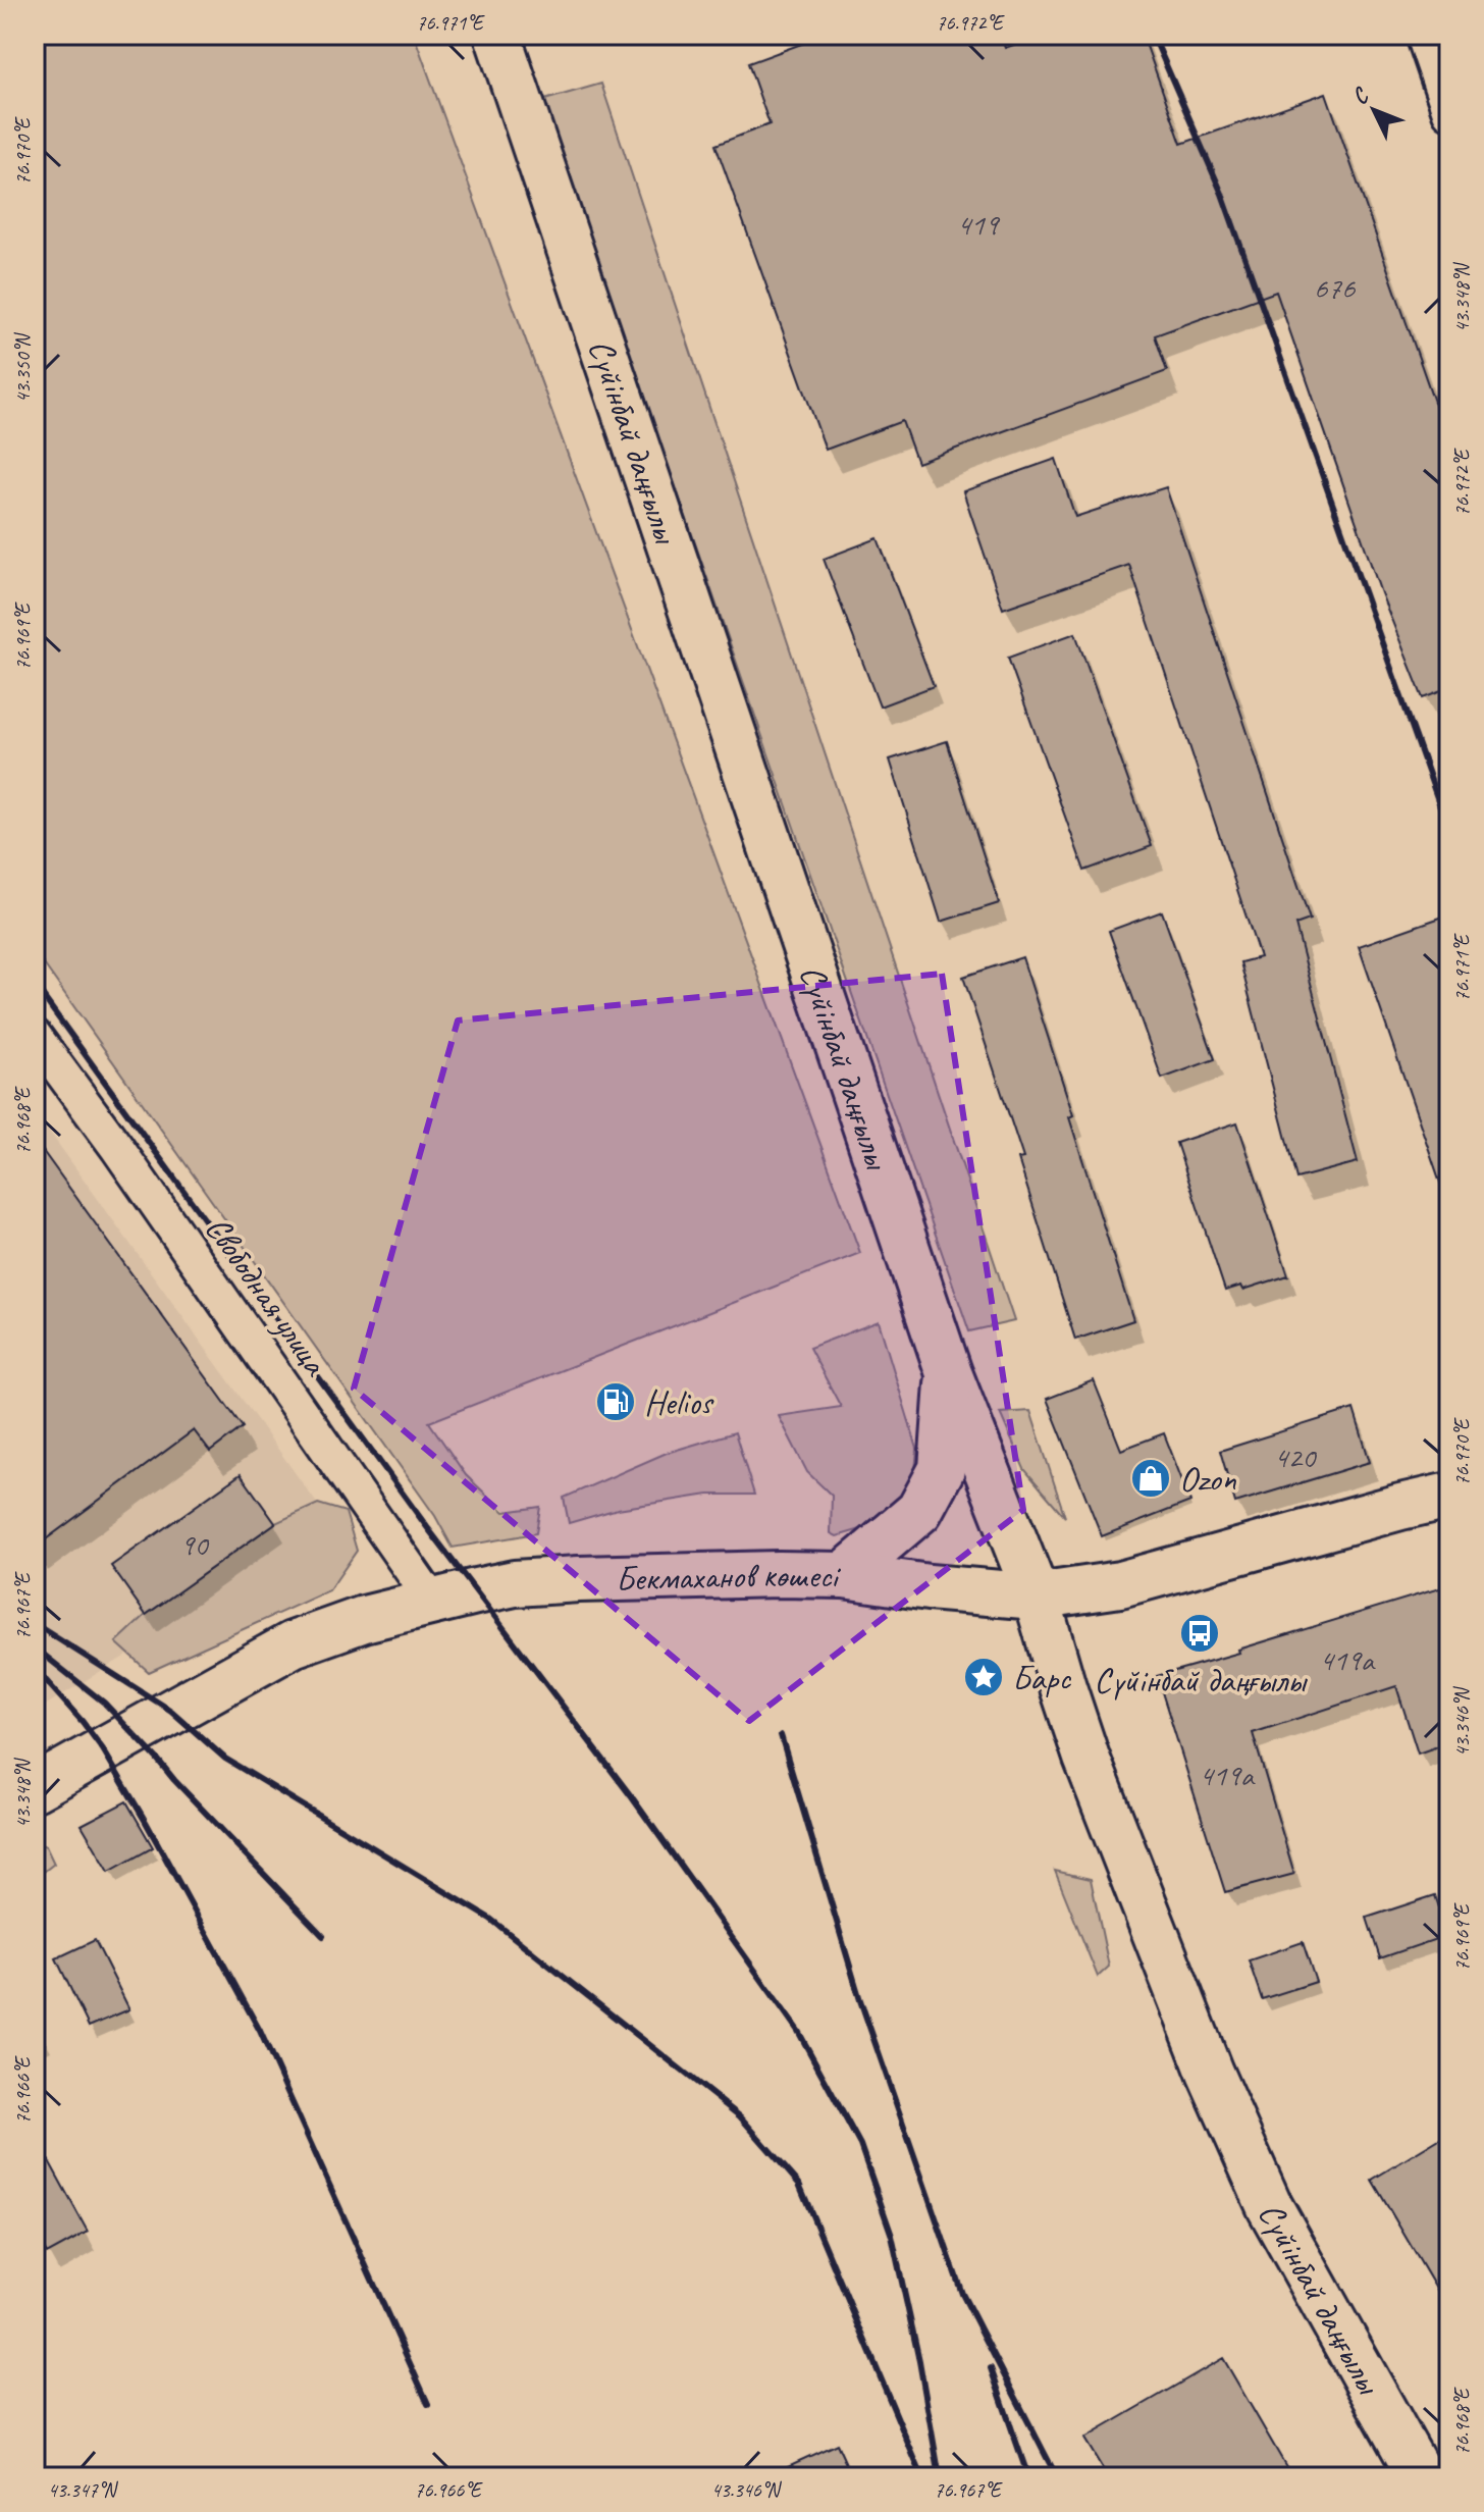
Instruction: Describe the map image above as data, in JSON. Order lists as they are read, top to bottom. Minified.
{"streets":{"main road":["Сүйінбай даңғылы","Бекмаханов көшесі"],"street":["Свободная улица"]},"crossings":[["Сүйінбай даңғылы","Бекмаханов көшесі"],["Свободная улица","Бекмаханов көшесі"]],"places":{"fuel station":["Helios"],"shop":["Ozon"],"bus stop":["Сүйінбай даңғылы"],"place":["Барс"]},"house_numbers":["419","676","420","90","419а","419а"],"north":"top left","coordinates":["76.971°E","76.972°E","76.970°E","43.348°N","43.350°N","76.969°E","76.968°E","76.967°E","43.346°N","76.966°E","43.347°N"]}
